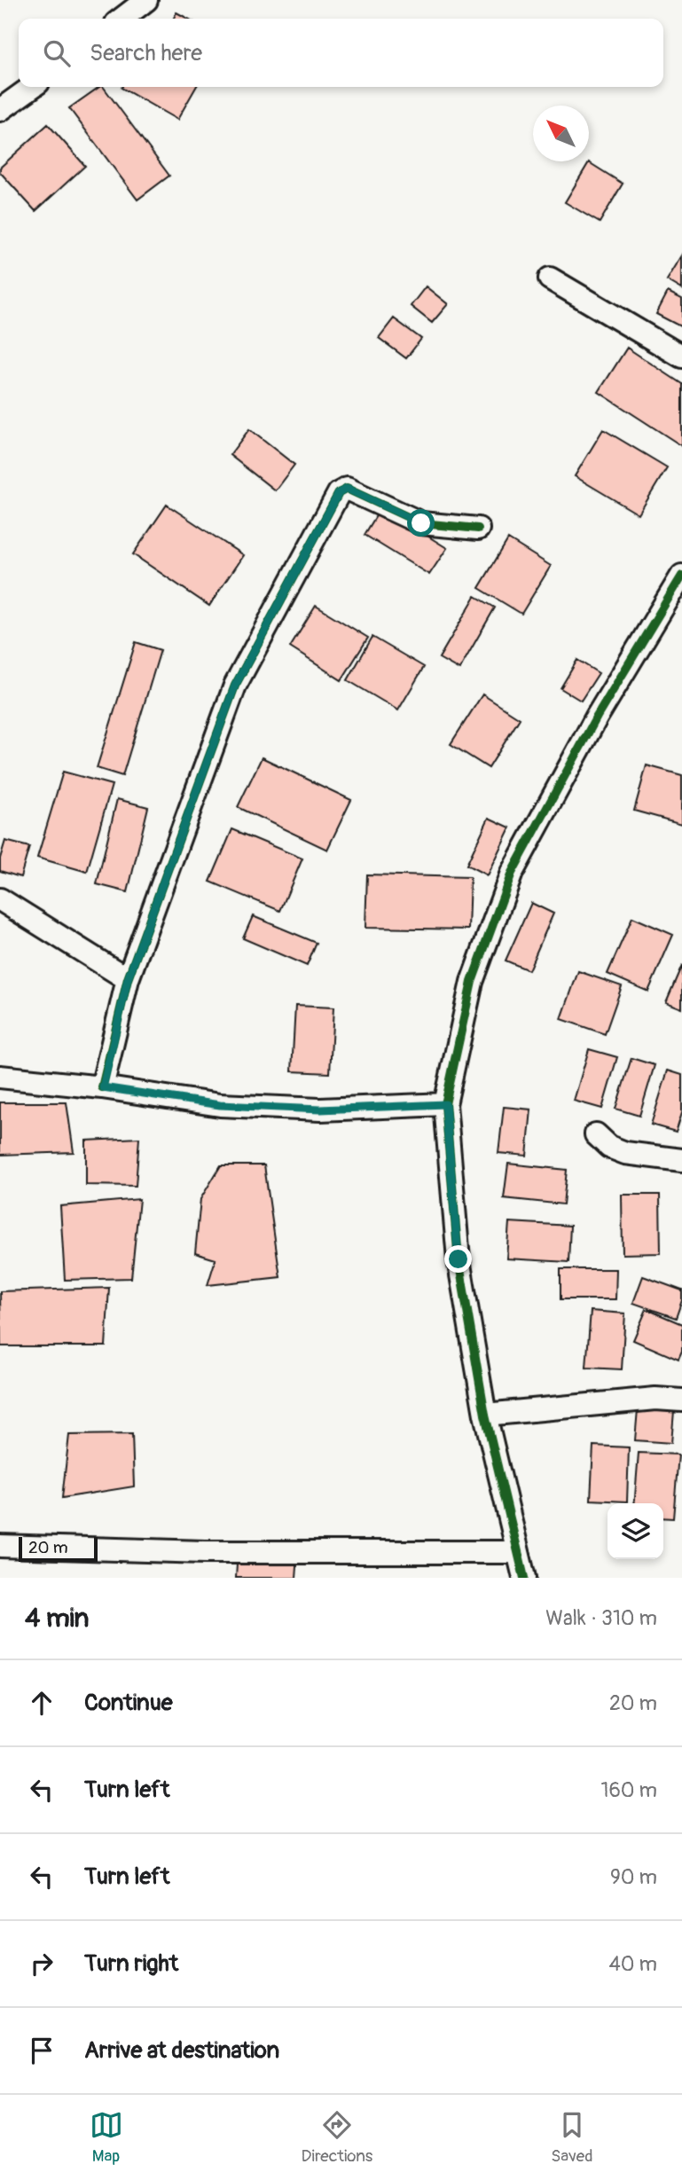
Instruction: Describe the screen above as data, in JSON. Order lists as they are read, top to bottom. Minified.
{"scale_bar":"20 m","north":"top left","page":{"search":"Search here","scale":"20 m","heading":["4 min","Walk · 310 m"],"list":[["Continue","20 m"],["Turn left","160 m"],["Turn left","90 m"],["Turn right","40 m"],"Arrive at destination"],"nav":["Map","Directions","Saved"]}}
